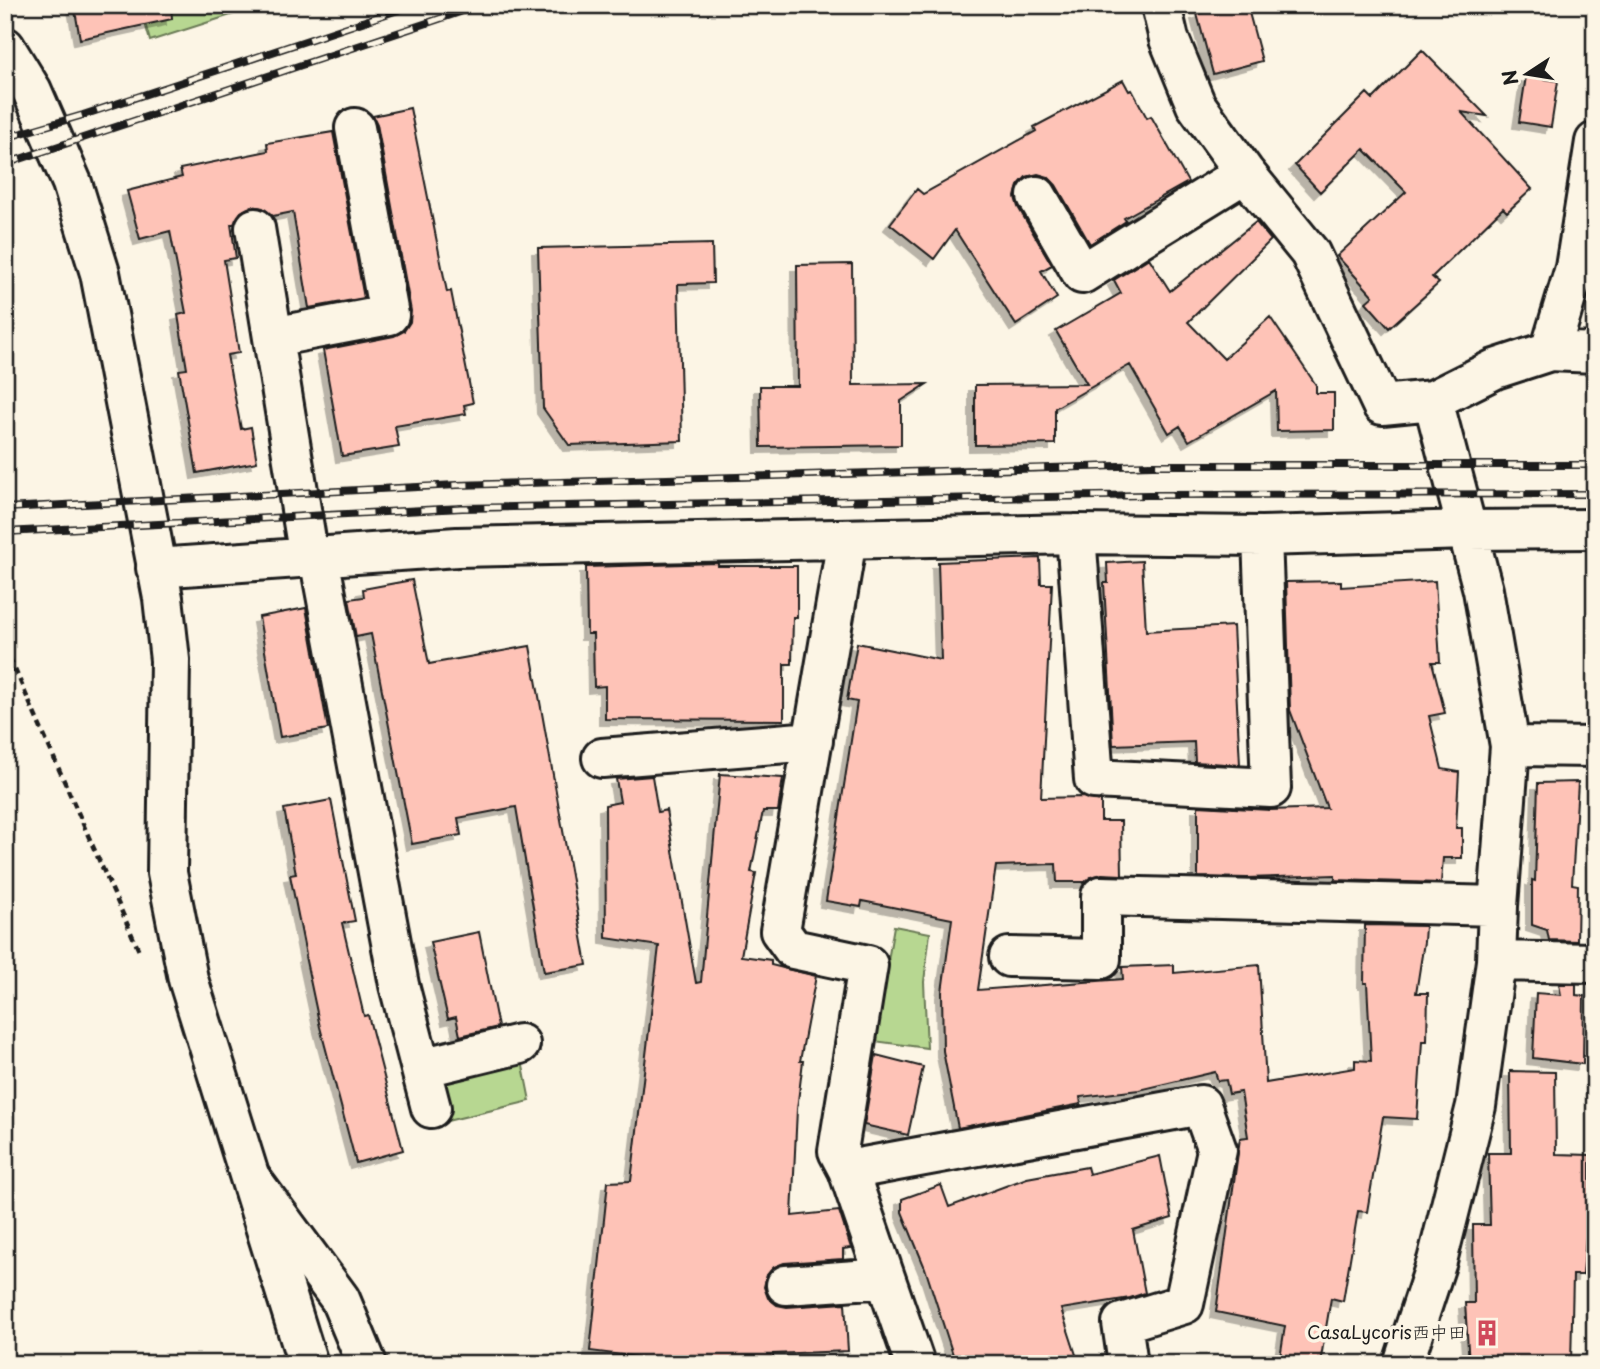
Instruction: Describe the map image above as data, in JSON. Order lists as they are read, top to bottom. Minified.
{"places":{"building":["CasaLycoris西中田"]},"north":"left"}
